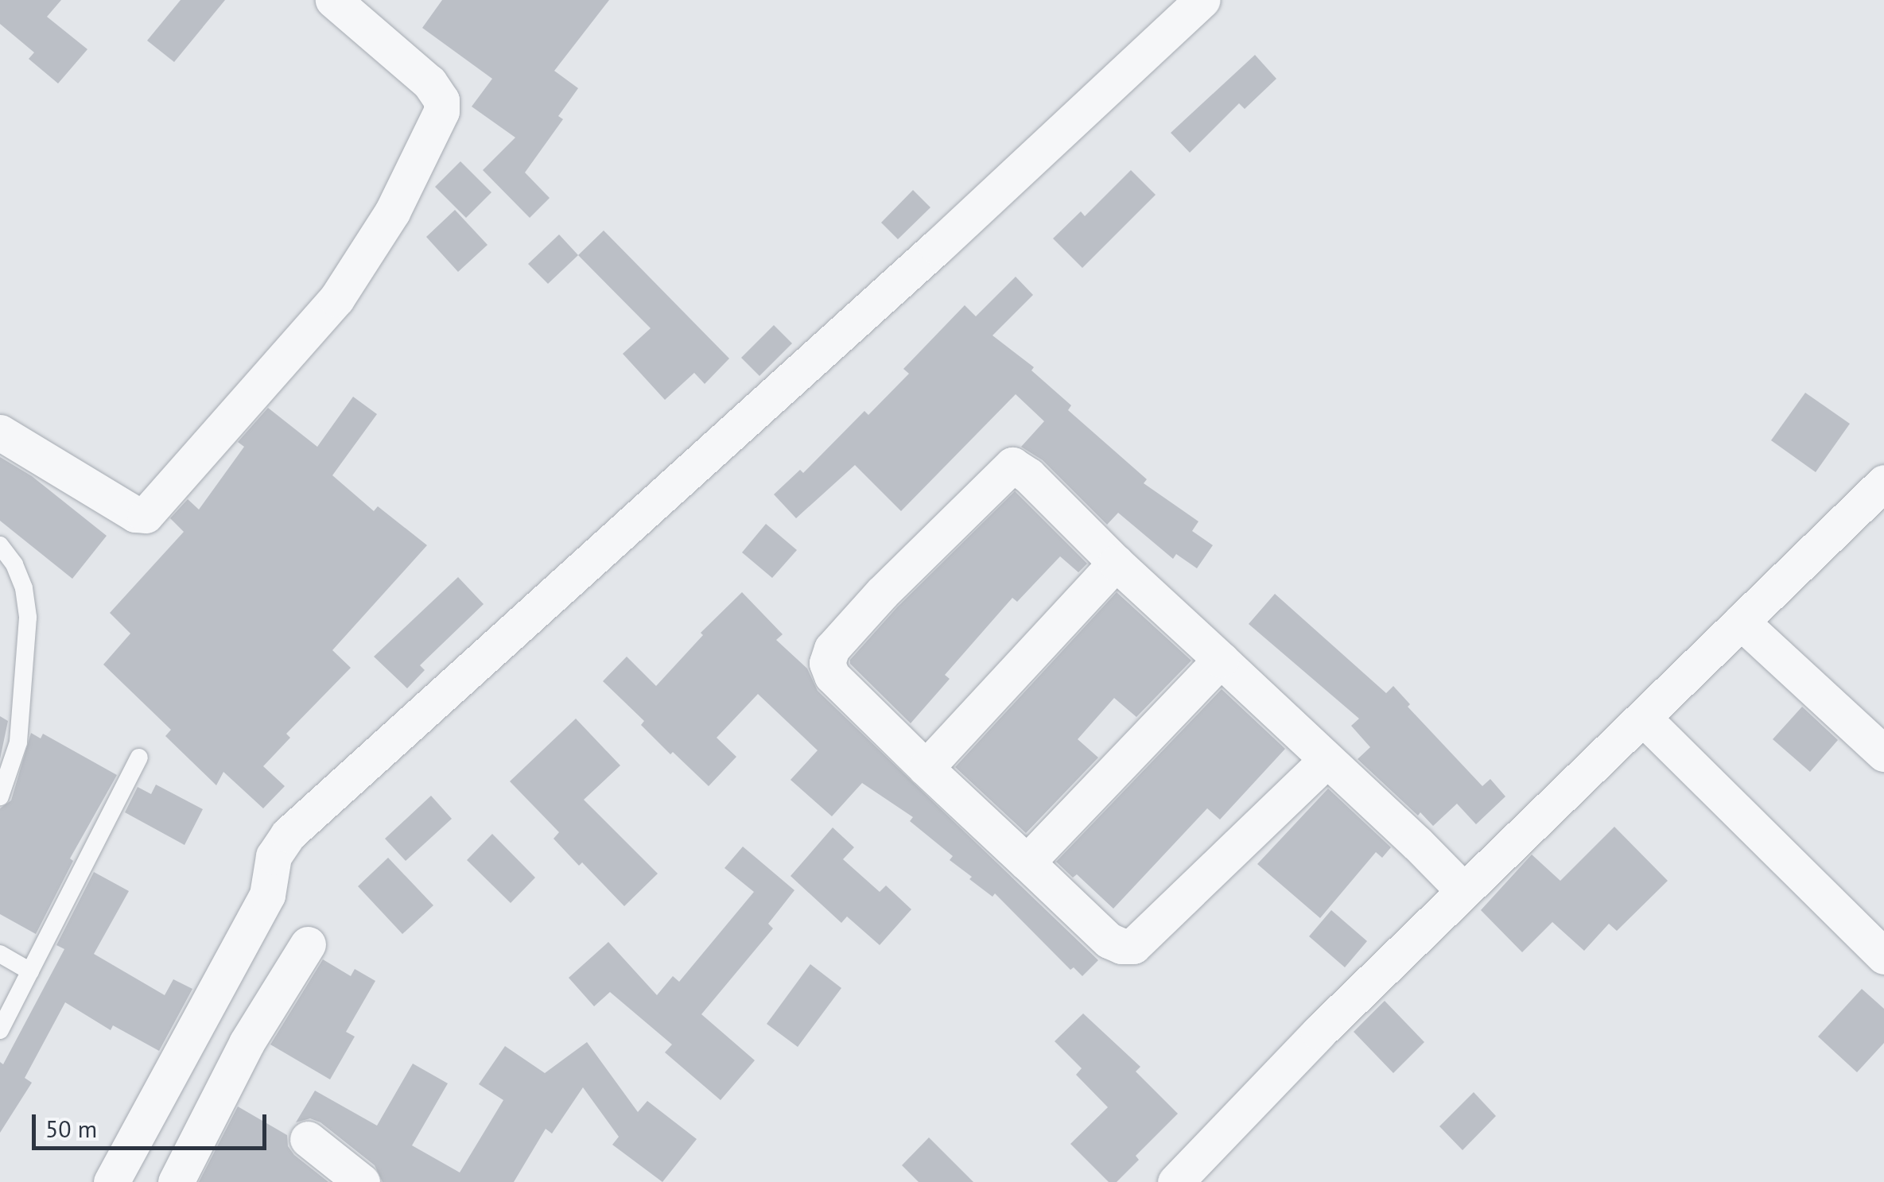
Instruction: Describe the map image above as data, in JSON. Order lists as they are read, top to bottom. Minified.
{"scale_bar":"50 m"}
